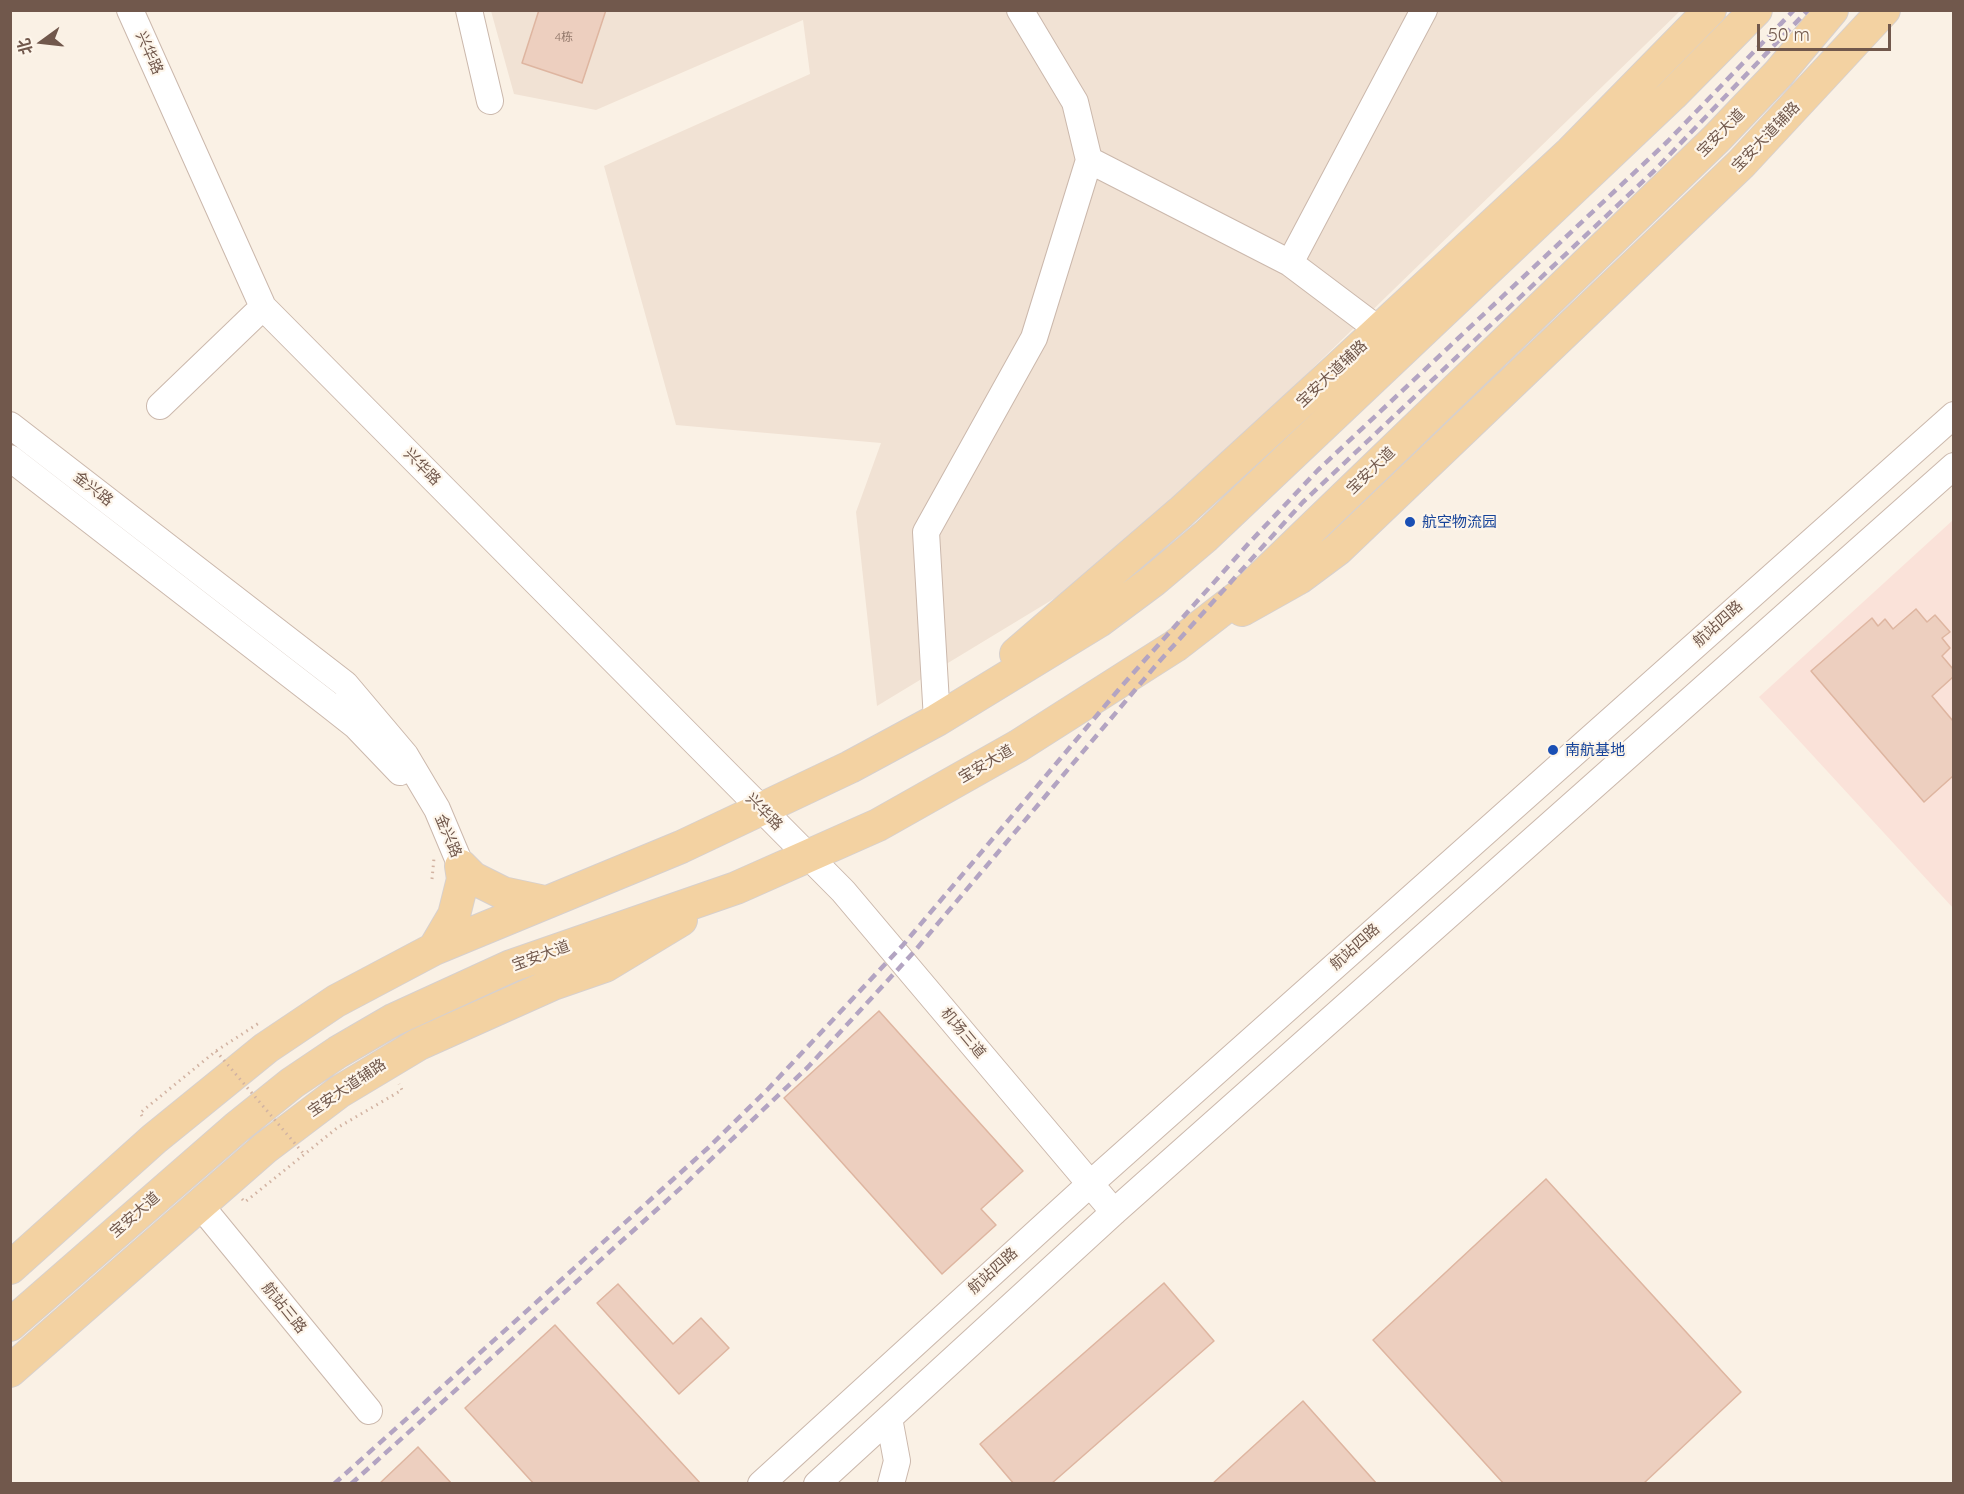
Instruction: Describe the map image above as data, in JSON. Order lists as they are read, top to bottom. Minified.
{"streets":{"main road":["宝安大道","宝安大道辅路"],"street":["兴华路","金兴路","航站四路","机场三道","航站三路"]},"crossings":[["兴华路","宝安大道"],["兴华路","机场三道"],["宝安大道","宝安大道辅路"],["宝安大道","机场三道"],["宝安大道辅路","航站三路"],["航站四路","机场三道"]],"places":["航空物流园","南航基地"],"house_numbers":["4栋"],"scale_bar":"50 m","north":"left"}
